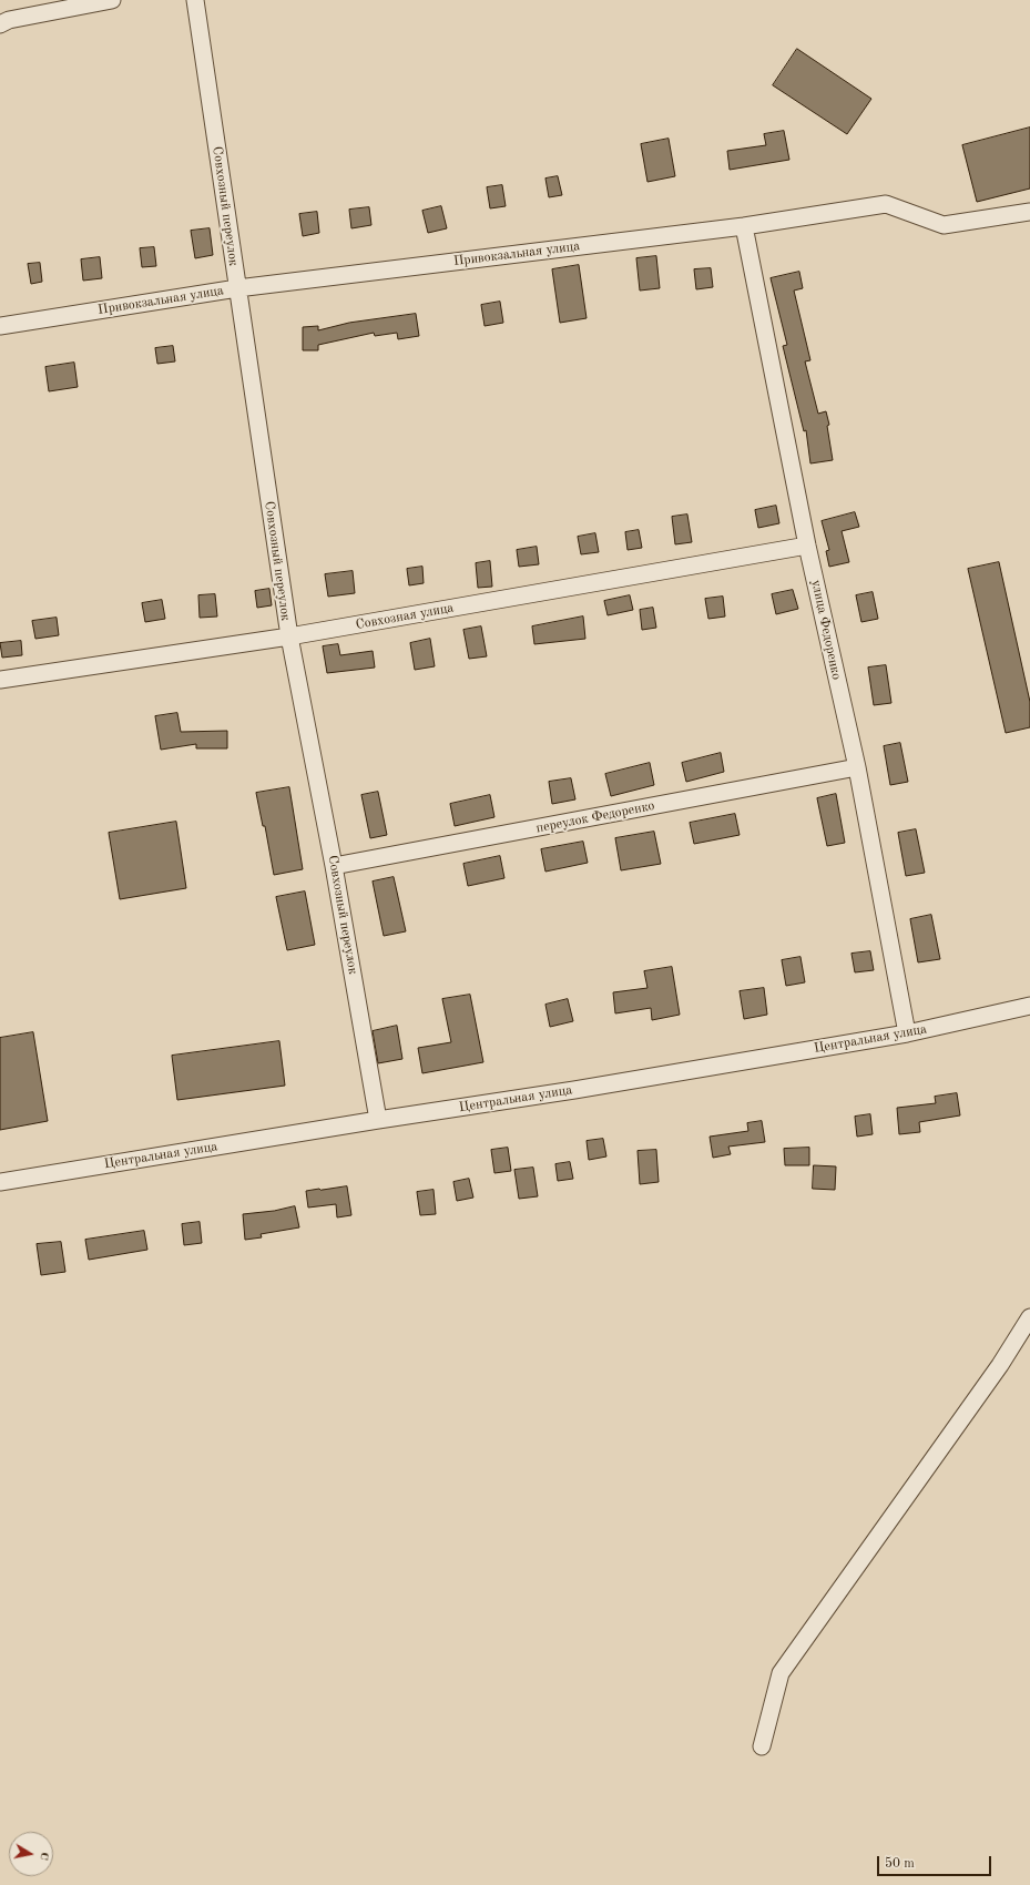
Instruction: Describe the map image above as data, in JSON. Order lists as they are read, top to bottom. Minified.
{"streets":{"street":["Совхозный переулок","Привокзальная улица","Совхозная улица","улица Федоренко","переулок Федоренко","Центральная улица"]},"crossings":[["Совхозный переулок","Привокзальная улица"],["Совхозный переулок","Совхозная улица"],["Совхозный переулок","переулок Федоренко"],["Совхозный переулок","Центральная улица"],["Привокзальная улица","улица Федоренко"],["Совхозная улица","улица Федоренко"],["улица Федоренко","переулок Федоренко"],["улица Федоренко","Центральная улица"]],"scale_bar":"50 m","north":"right"}
